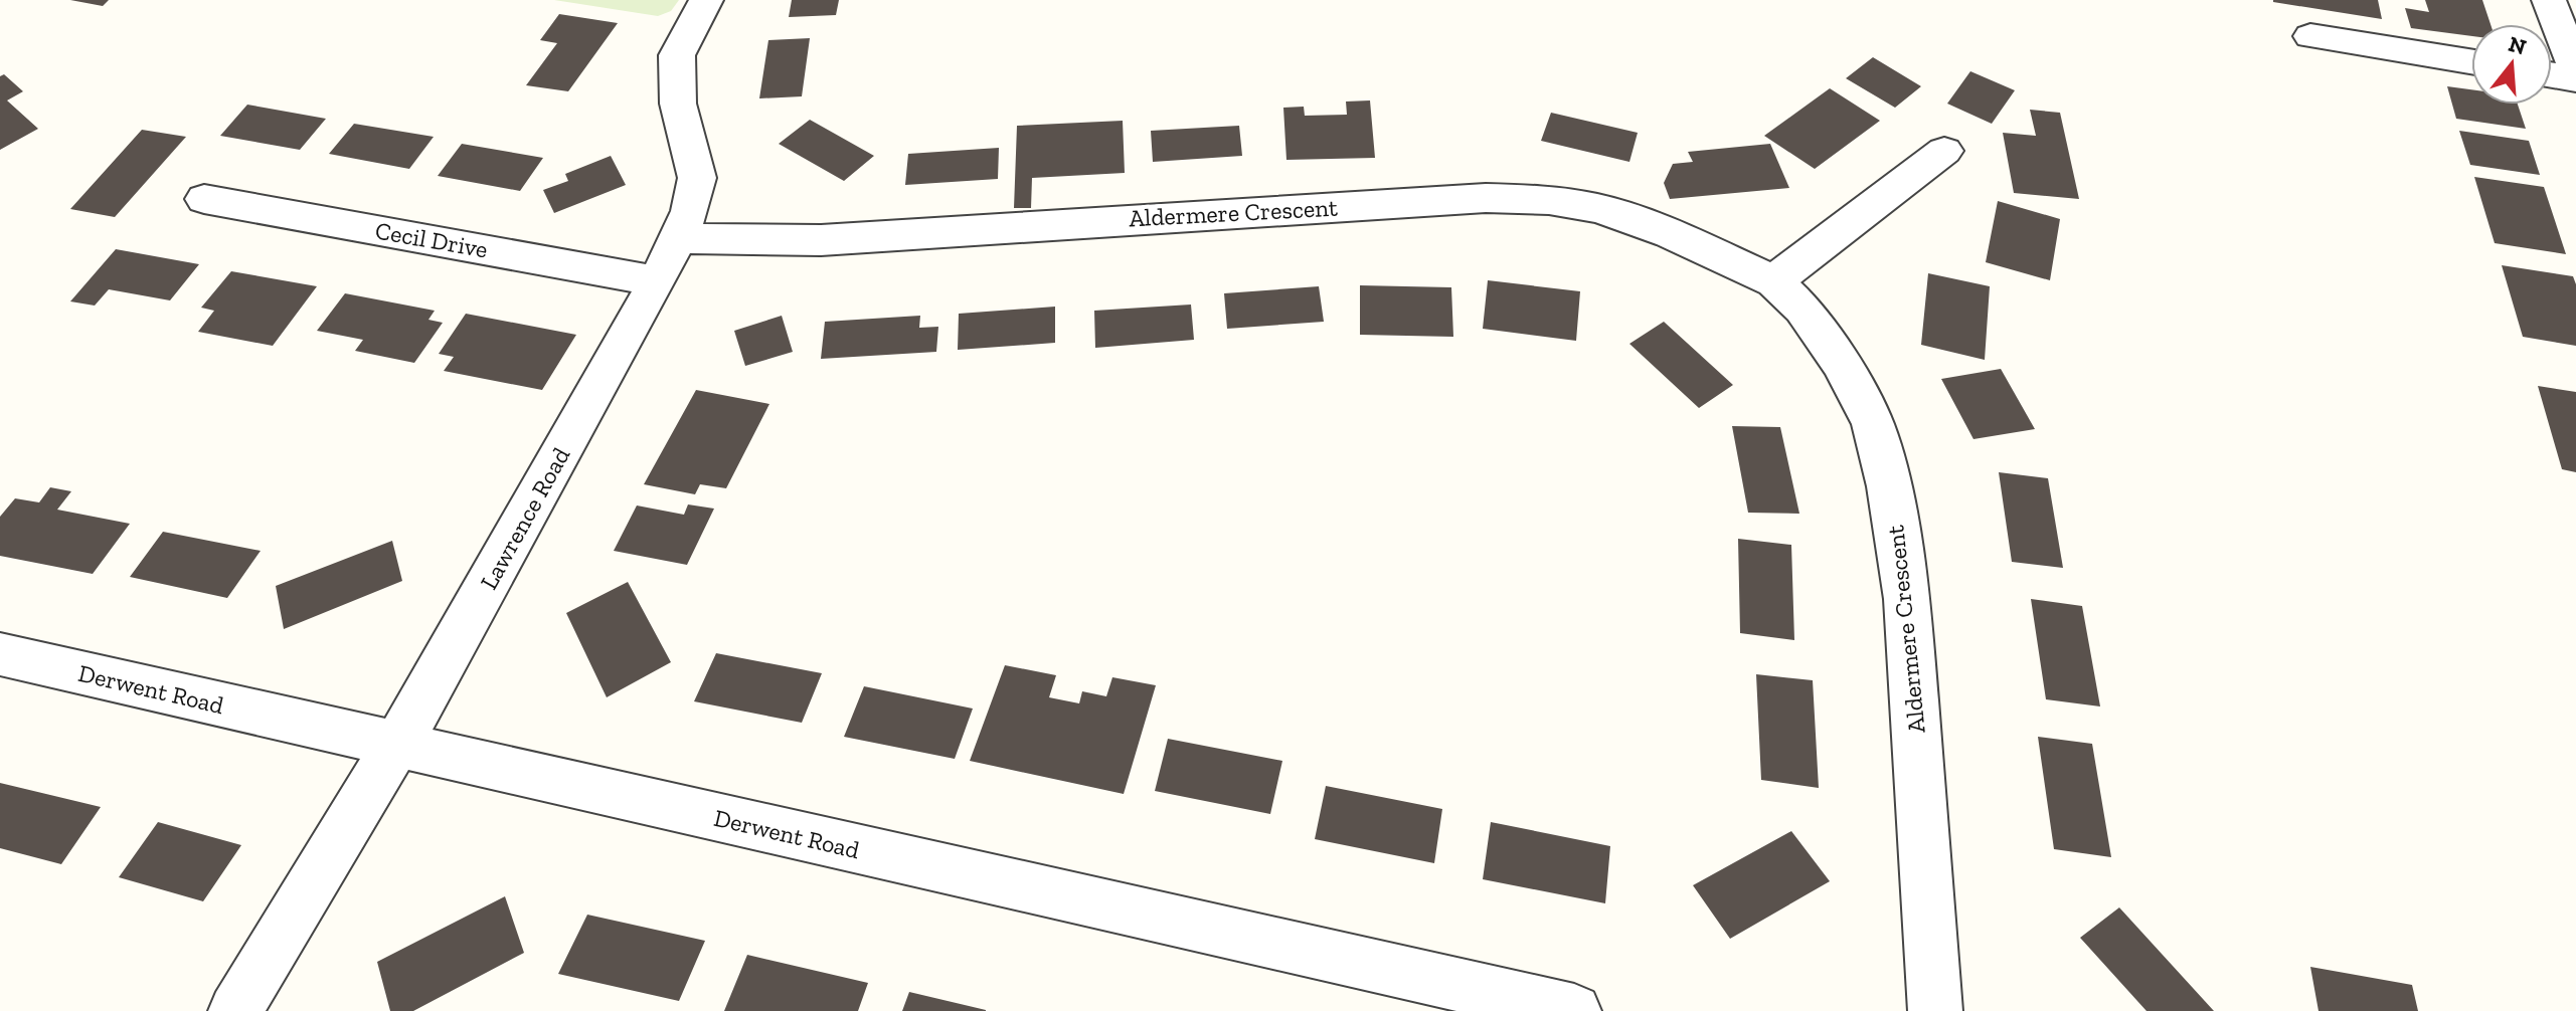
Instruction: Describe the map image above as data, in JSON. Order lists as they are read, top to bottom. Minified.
{"streets":{"street":["Aldermere Crescent","Cecil Drive","Lawrence Road","Derwent Road"]},"crossings":[["Aldermere Crescent","Lawrence Road"],["Cecil Drive","Lawrence Road"],["Lawrence Road","Derwent Road"]],"north":"top"}
